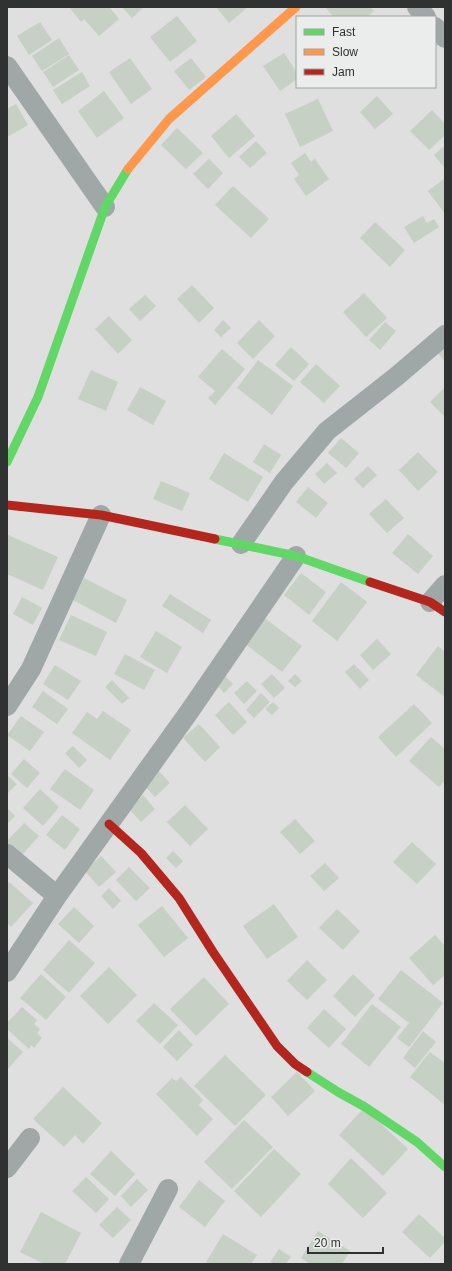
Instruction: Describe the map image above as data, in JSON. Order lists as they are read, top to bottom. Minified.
{"legend":["Fast","Slow","Jam"],"scale_bar":"20 m"}
